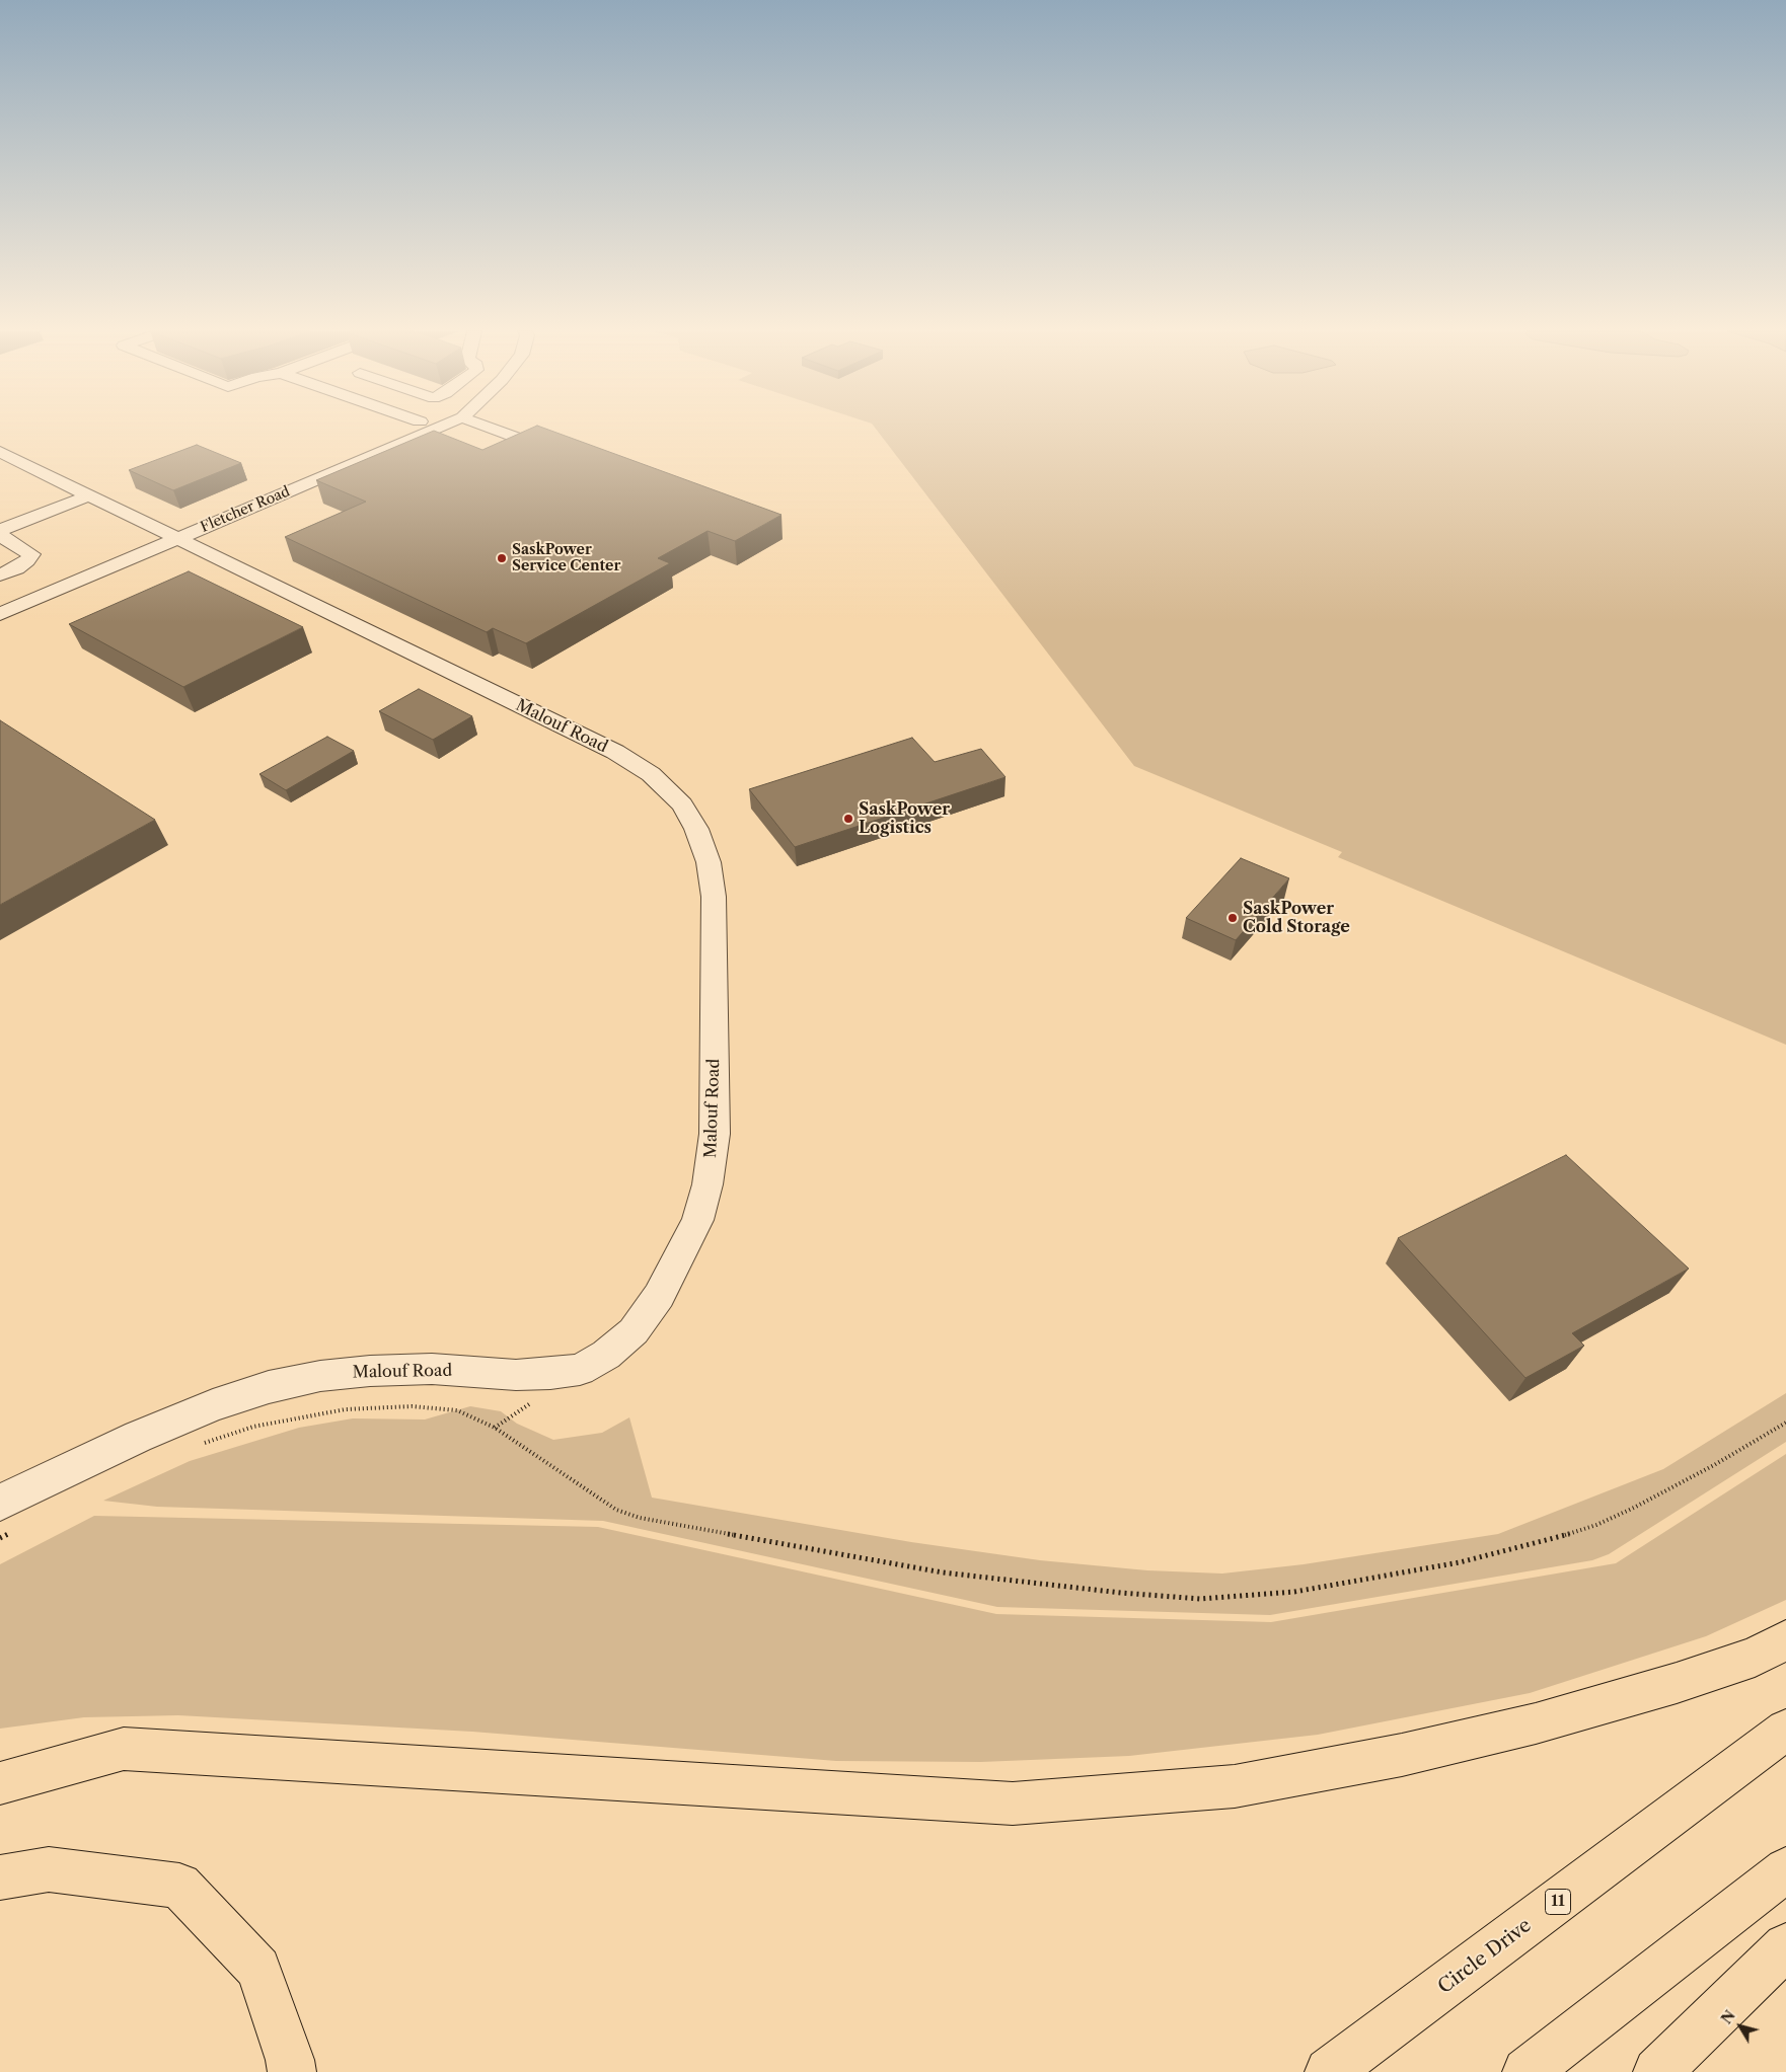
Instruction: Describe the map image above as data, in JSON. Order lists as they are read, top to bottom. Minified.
{"streets":{"highway":["11","Circle Drive"],"street":["Fletcher Road","Malouf Road"]},"crossings":[["Fletcher Road","Malouf Road"]],"places":["SaskPower Service Center","SaskPower Logistics","SaskPower Cold Storage"],"north":"top left"}
